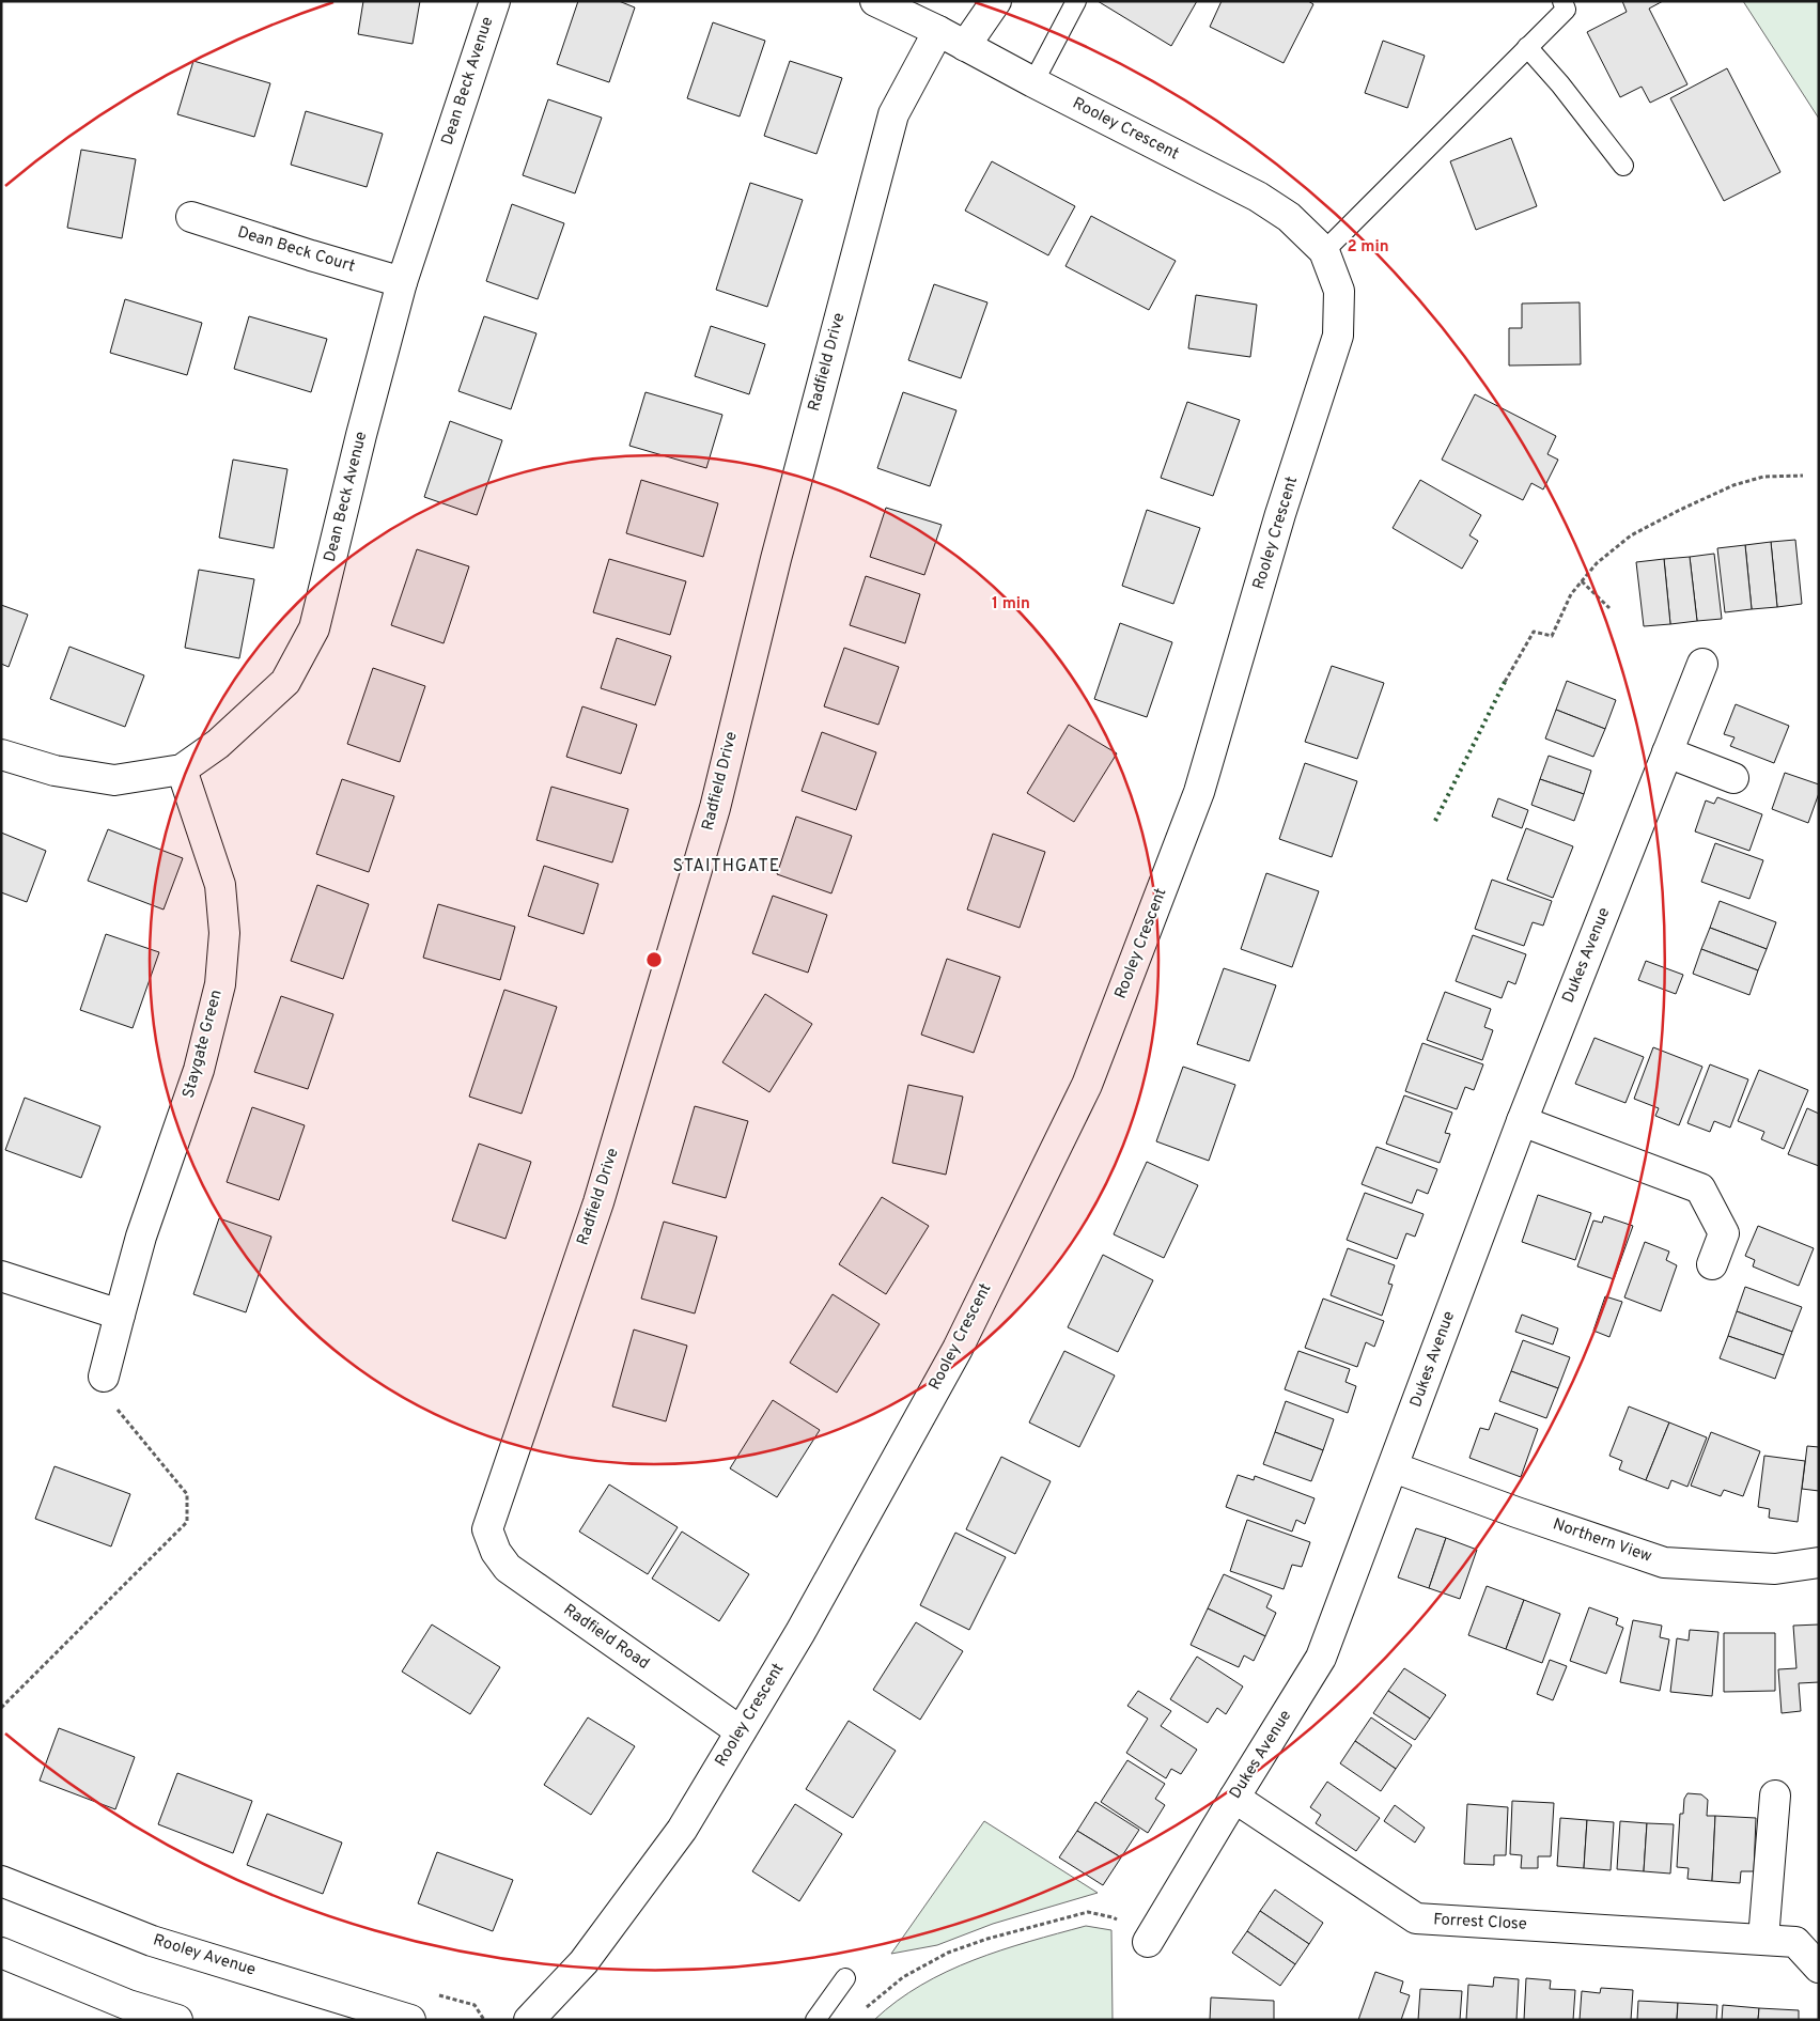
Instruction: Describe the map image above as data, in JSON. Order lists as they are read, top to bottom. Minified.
{"streets":{"main road":["Dean Beck Avenue","Rooley Crescent","Dean Beck Court","Radfield Drive","Dukes Avenue","Staygate Green","Northern View","Radfield Road","Forrest Close","Rooley Avenue"]},"crossings":[["Dean Beck Avenue","Dean Beck Court"],["Dean Beck Avenue","Staygate Green"],["Rooley Crescent","Radfield Drive"],["Rooley Crescent","Radfield Road"],["Radfield Drive","Radfield Road"],["Dukes Avenue","Northern View"],["Dukes Avenue","Forrest Close"]],"districts":["STAITHGATE"],"rings":["2 min","1 min"]}
